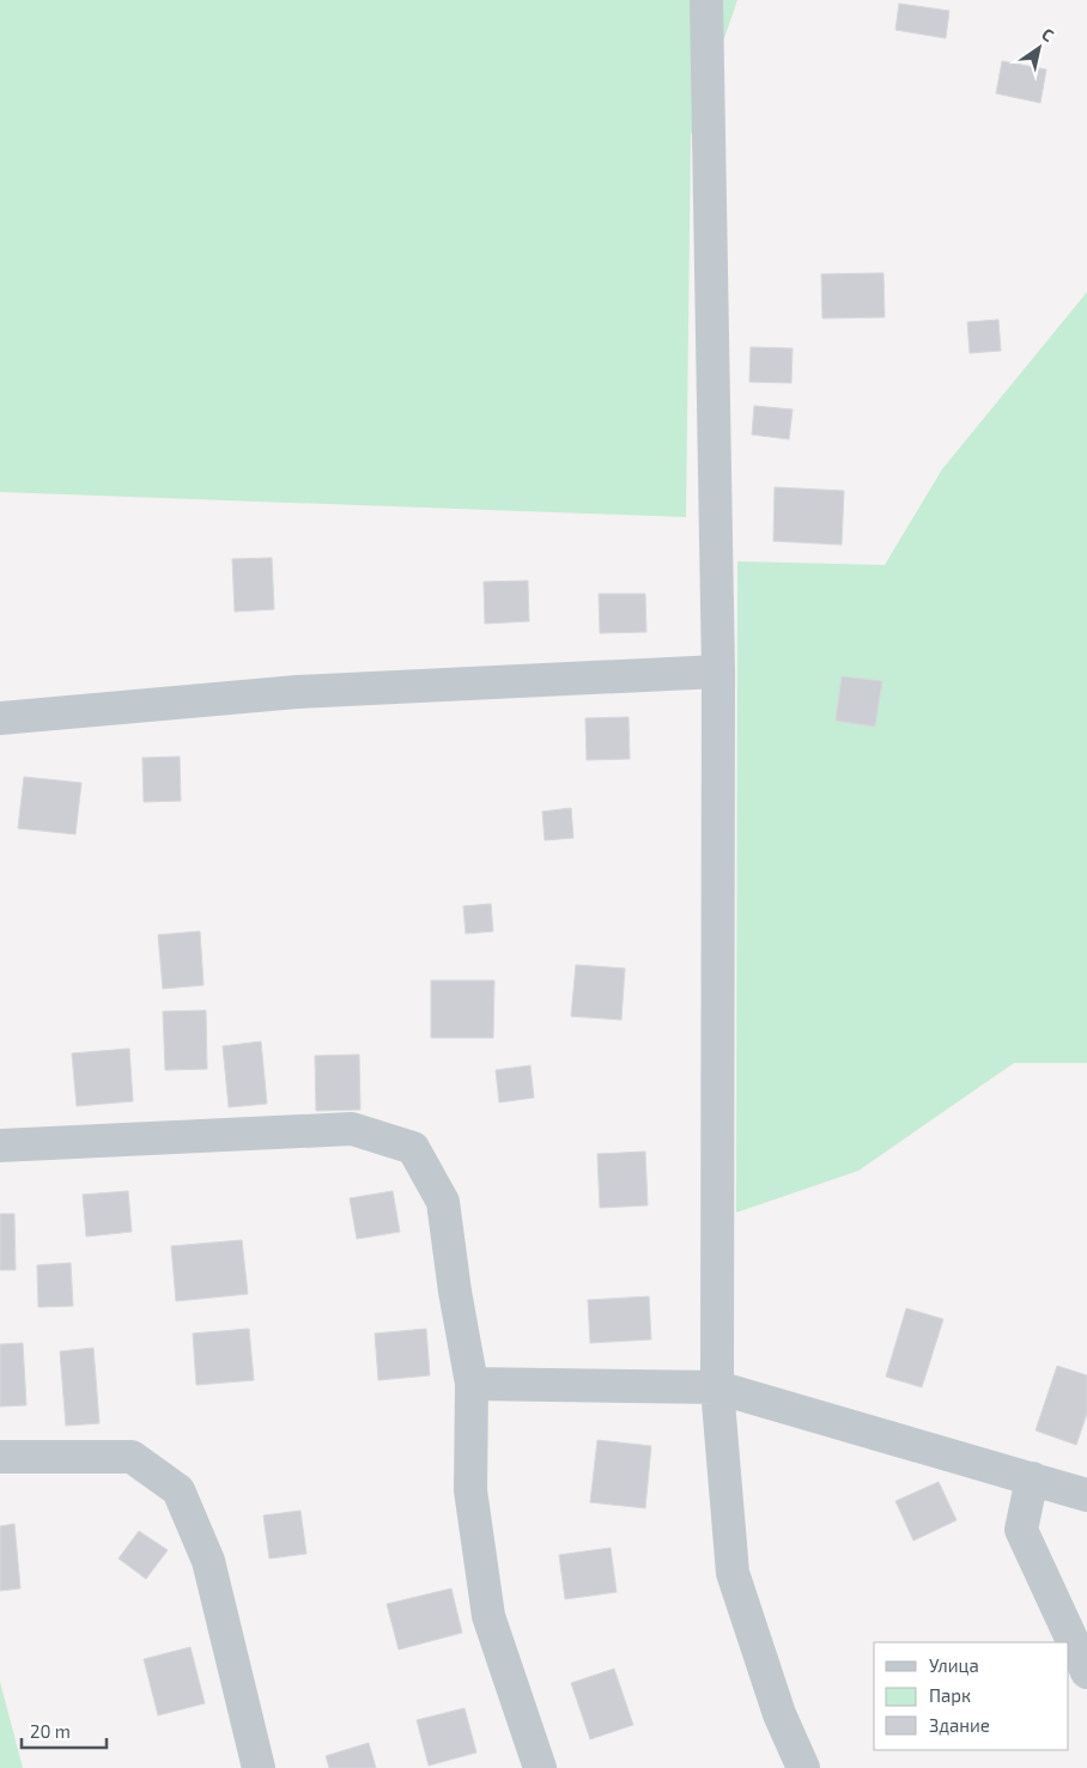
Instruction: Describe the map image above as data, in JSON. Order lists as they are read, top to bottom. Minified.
{"legend":["Улица","Парк","Здание"],"scale_bar":"20 m","north":"top right"}
